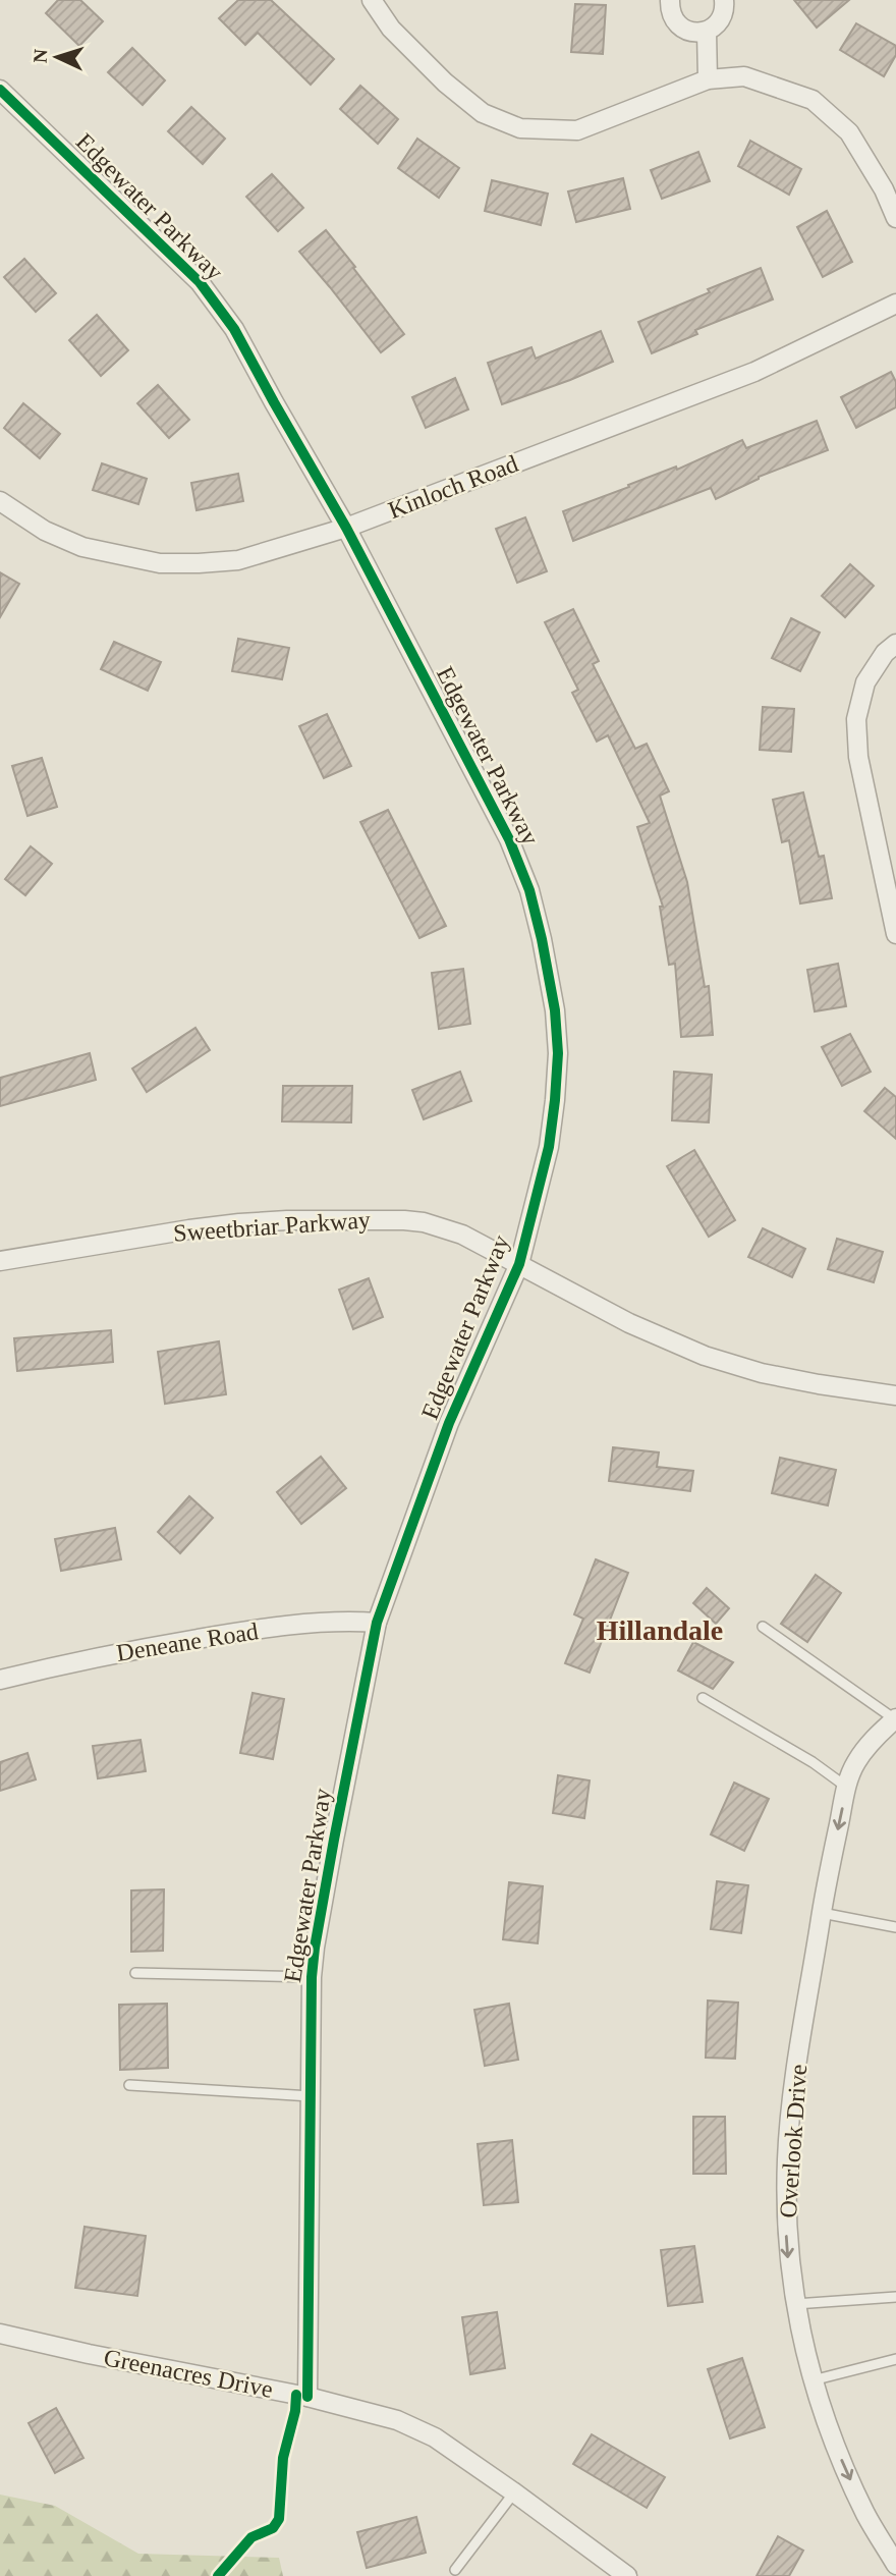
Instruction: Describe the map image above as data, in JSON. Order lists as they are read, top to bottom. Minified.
{"streets":{"street":["Edgewater Parkway","Kinloch Road","Sweetbriar Parkway","Deneane Road","Overlook Drive","Greenacres Drive"]},"crossings":[["Edgewater Parkway","Kinloch Road"],["Edgewater Parkway","Sweetbriar Parkway"],["Edgewater Parkway","Deneane Road"],["Edgewater Parkway","Greenacres Drive"]],"one_way":["Overlook Drive"],"districts":["Hillandale"],"north":"left"}
